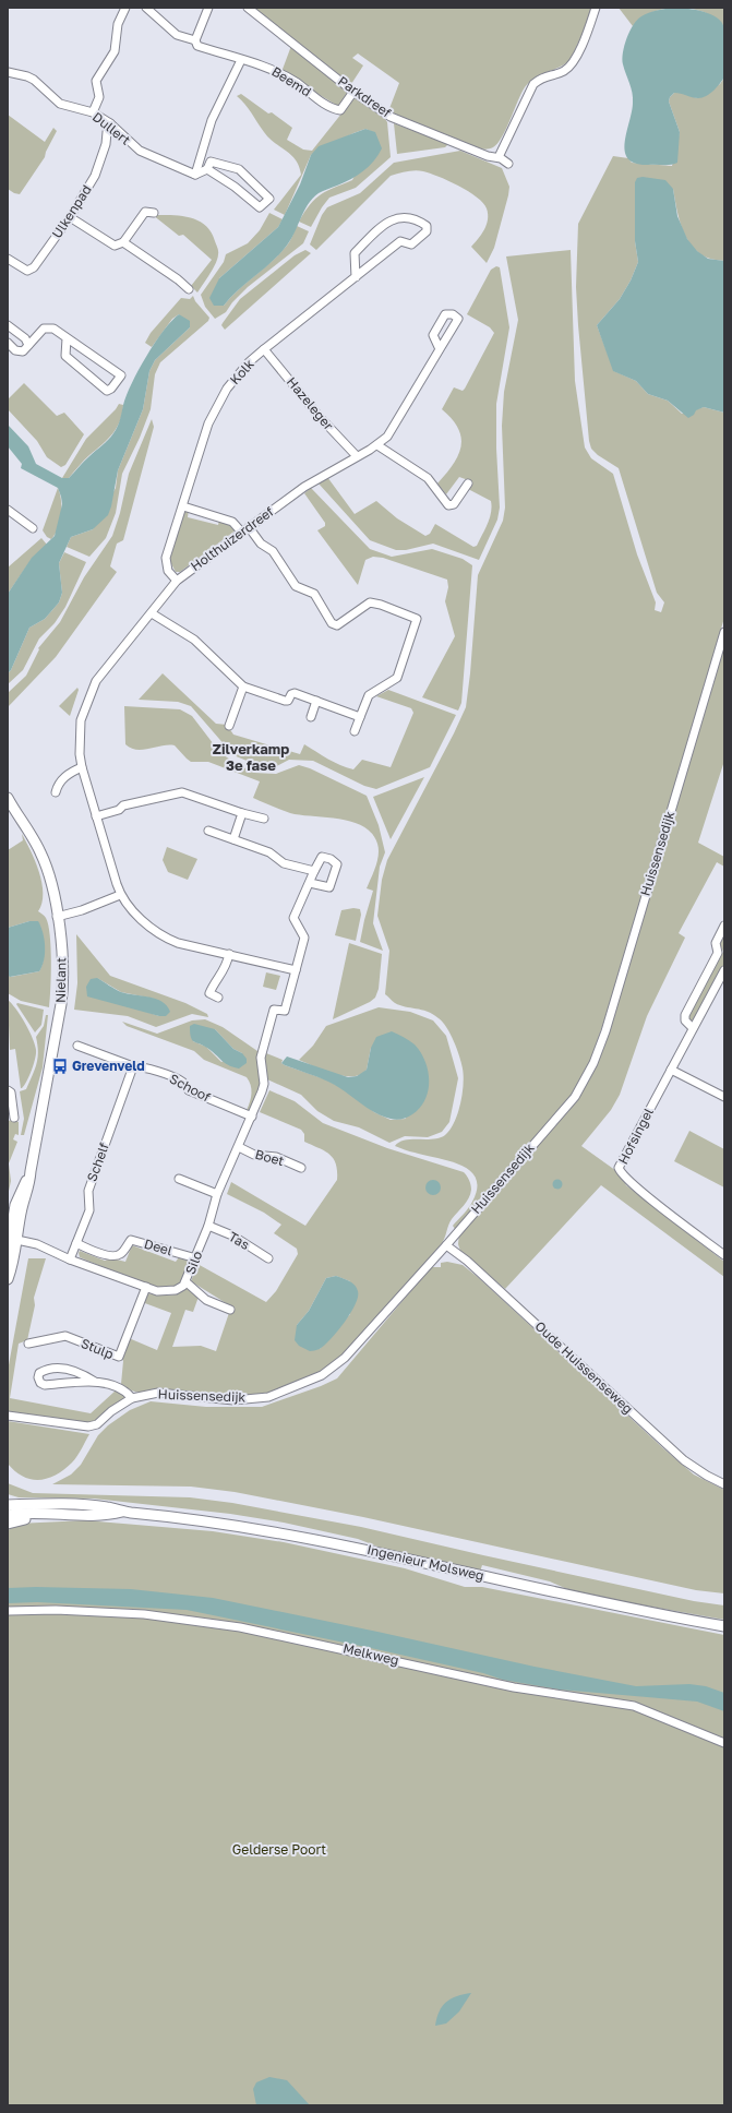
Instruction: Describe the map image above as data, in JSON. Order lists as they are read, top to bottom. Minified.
{"streets":{"main road":["Nielant","Ingenieur Molsweg"],"street":["Beemd","Parkdreef","Dullert","Ulkenpad","Kolk","Hazeleger","Holthuizerdreef","Huissensedijk","Schoof","Hofsingel","Boet","Schelf","Tas","Deel","Silo","Stulp","Oude Huissenseweg","Melkweg"]},"crossings":[["Beemd","Parkdreef"],["Dullert","Ulkenpad"],["Kolk","Hazeleger"],["Kolk","Holthuizerdreef"],["Hazeleger","Holthuizerdreef"],["Huissensedijk","Oude Huissenseweg"],["Nielant","Silo"],["Schoof","Schelf"],["Schoof","Silo"],["Boet","Silo"],["Schelf","Deel"],["Schelf","Silo"],["Tas","Silo"],["Deel","Silo"],["Silo","Stulp"]],"districts":["Zilverkamp 3e fase"],"parks":["Gelderse Poort"],"places":{"bus stop":["Grevenveld"]}}
